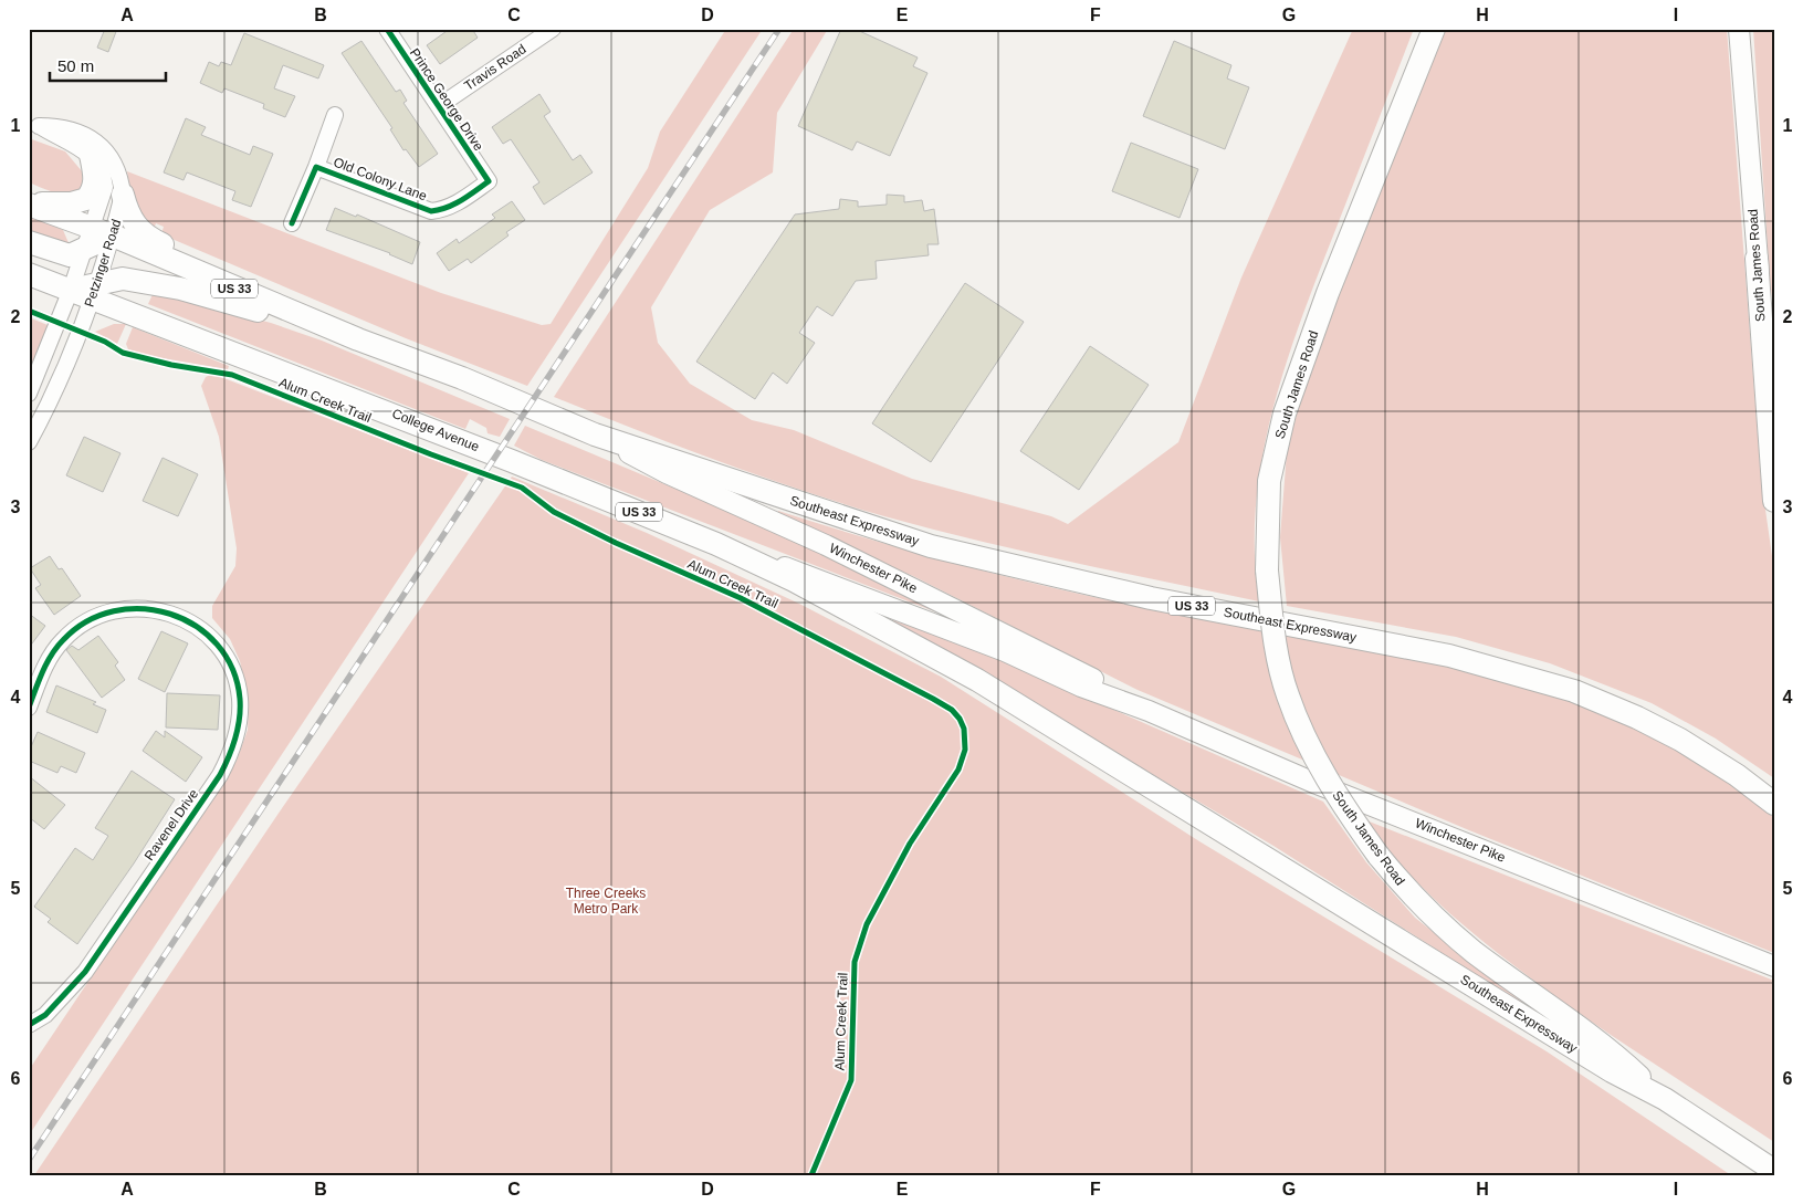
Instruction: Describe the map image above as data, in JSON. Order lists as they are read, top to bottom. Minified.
{"streets":{"highway":["South James Road","US 33","College Avenue","Southeast Expressway"],"main road":["Winchester Pike"],"street":["Travis Road","Prince George Drive","Old Colony Lane","Petzinger Road","Ravenel Drive"],"cycle path":["Alum Creek Trail"]},"crossings":[["Travis Road","Prince George Drive"],["Prince George Drive","Old Colony Lane"],["Petzinger Road","US 33"],["Petzinger Road","College Avenue"],["South James Road","Southeast Expressway"],["US 33","Southeast Expressway"],["US 33","Winchester Pike"],["College Avenue","Southeast Expressway"],["College Avenue","Winchester Pike"],["Southeast Expressway","Winchester Pike"]],"parks":["Three Creeks Metro Park"],"scale_bar":"50 m","grid":{"columns":["A","B","C","D","E","F","G","H","I"],"rows":["1","2","3","4","5","6"]}}
